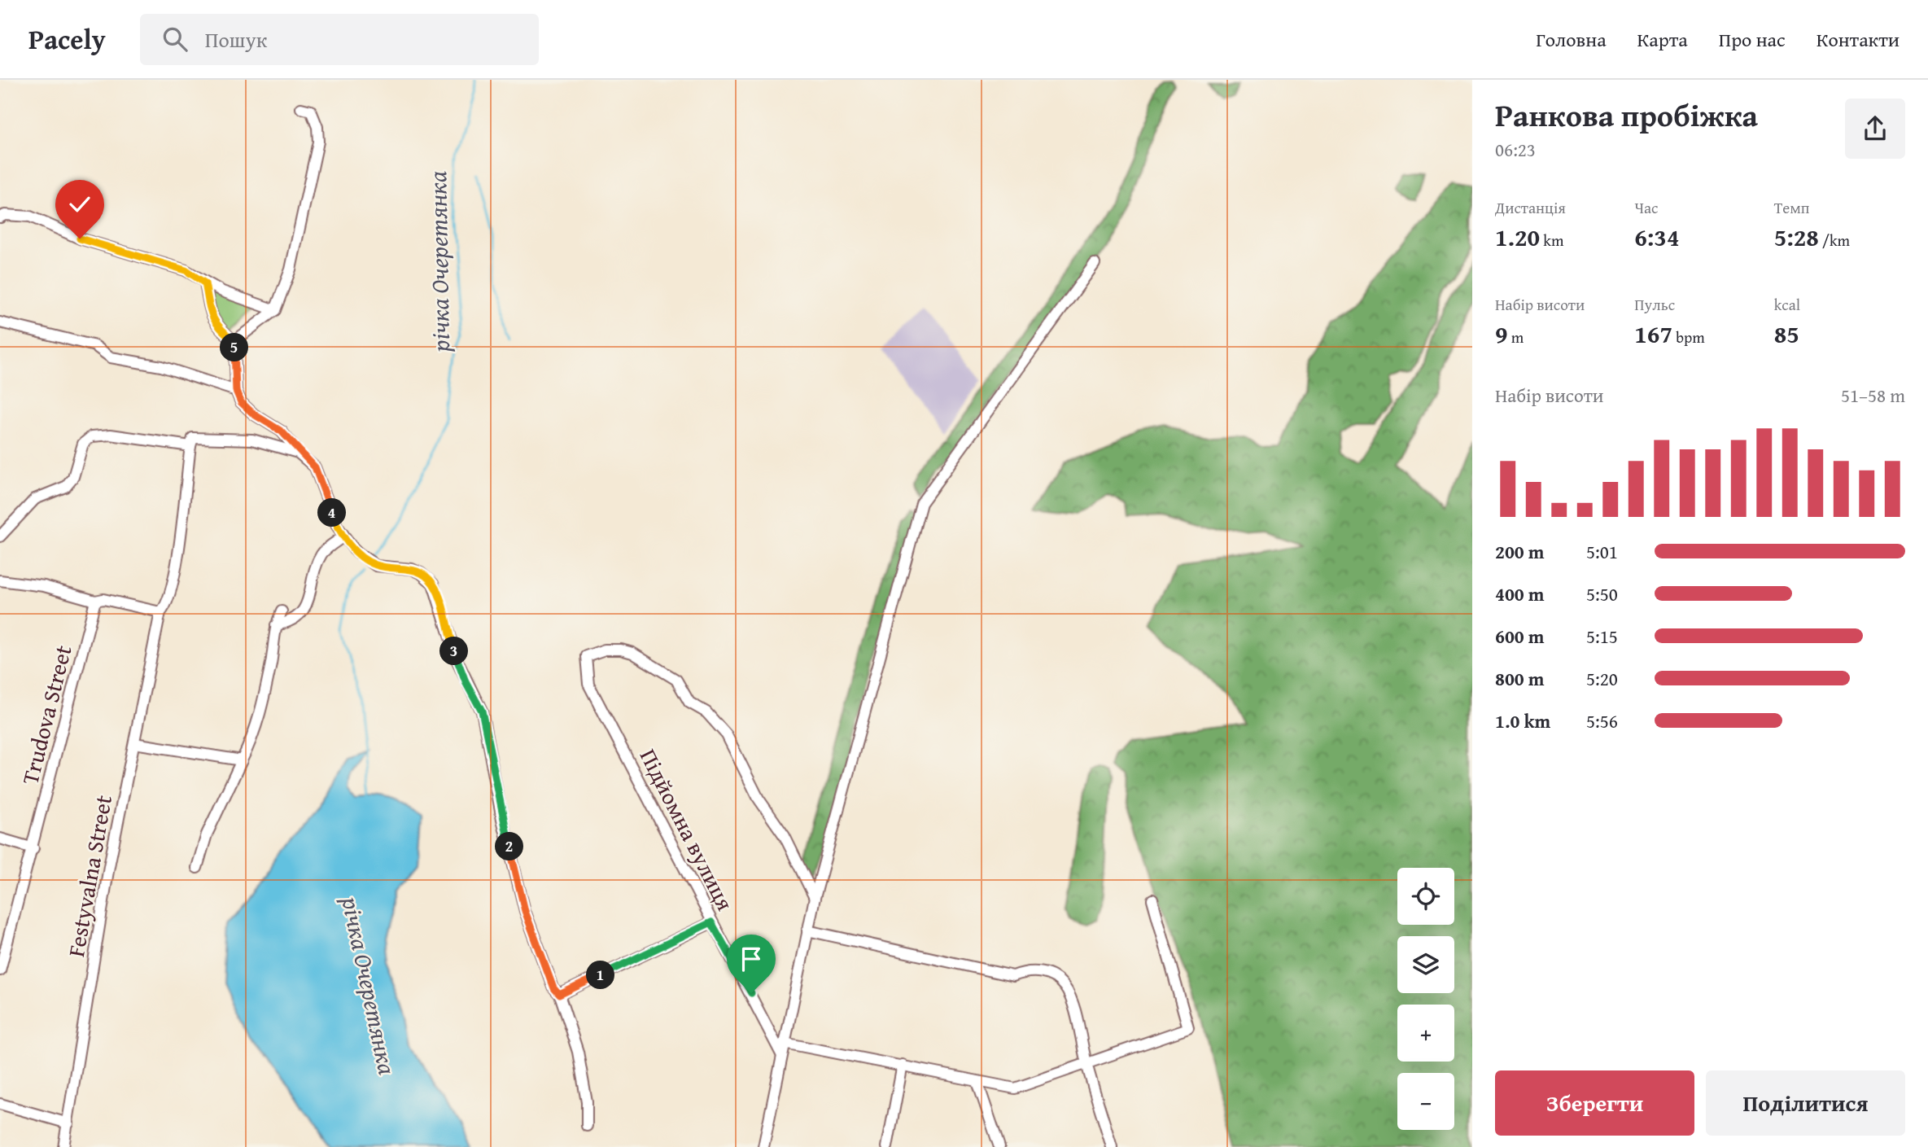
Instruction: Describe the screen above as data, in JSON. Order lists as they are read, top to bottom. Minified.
{"streets":{"street":["Trudova Street","Підйомна вулиця","Festyvalna Street"]},"water":["річка Очеретянка"],"page":{"header":"Pacely","search":"Пошук","nav":["Головна","Карта","Про нас","Контакти"],"heading":["Ранкова пробіжка","06:23"],"stats":[["Дистанція","1.20 km"],["Час","6:34"],["Темп","5:28 /km"],["Набір висоти","9 m"],["Пульс","167 bpm"],["kcal","85"]],"pins":["5","4","3","2","1"],"chart":["Набір висоти","51–58 m"],"list":[{"name":"200 m","note":"5:01"},{"name":"400 m","note":"5:50"},{"name":"600 m","note":"5:15"},{"name":"800 m","note":"5:20"},{"name":"1.0 km","note":"5:56"}],"map_buttons":["+","−"],"buttons":["Зберегти","Поділитися"]}}
